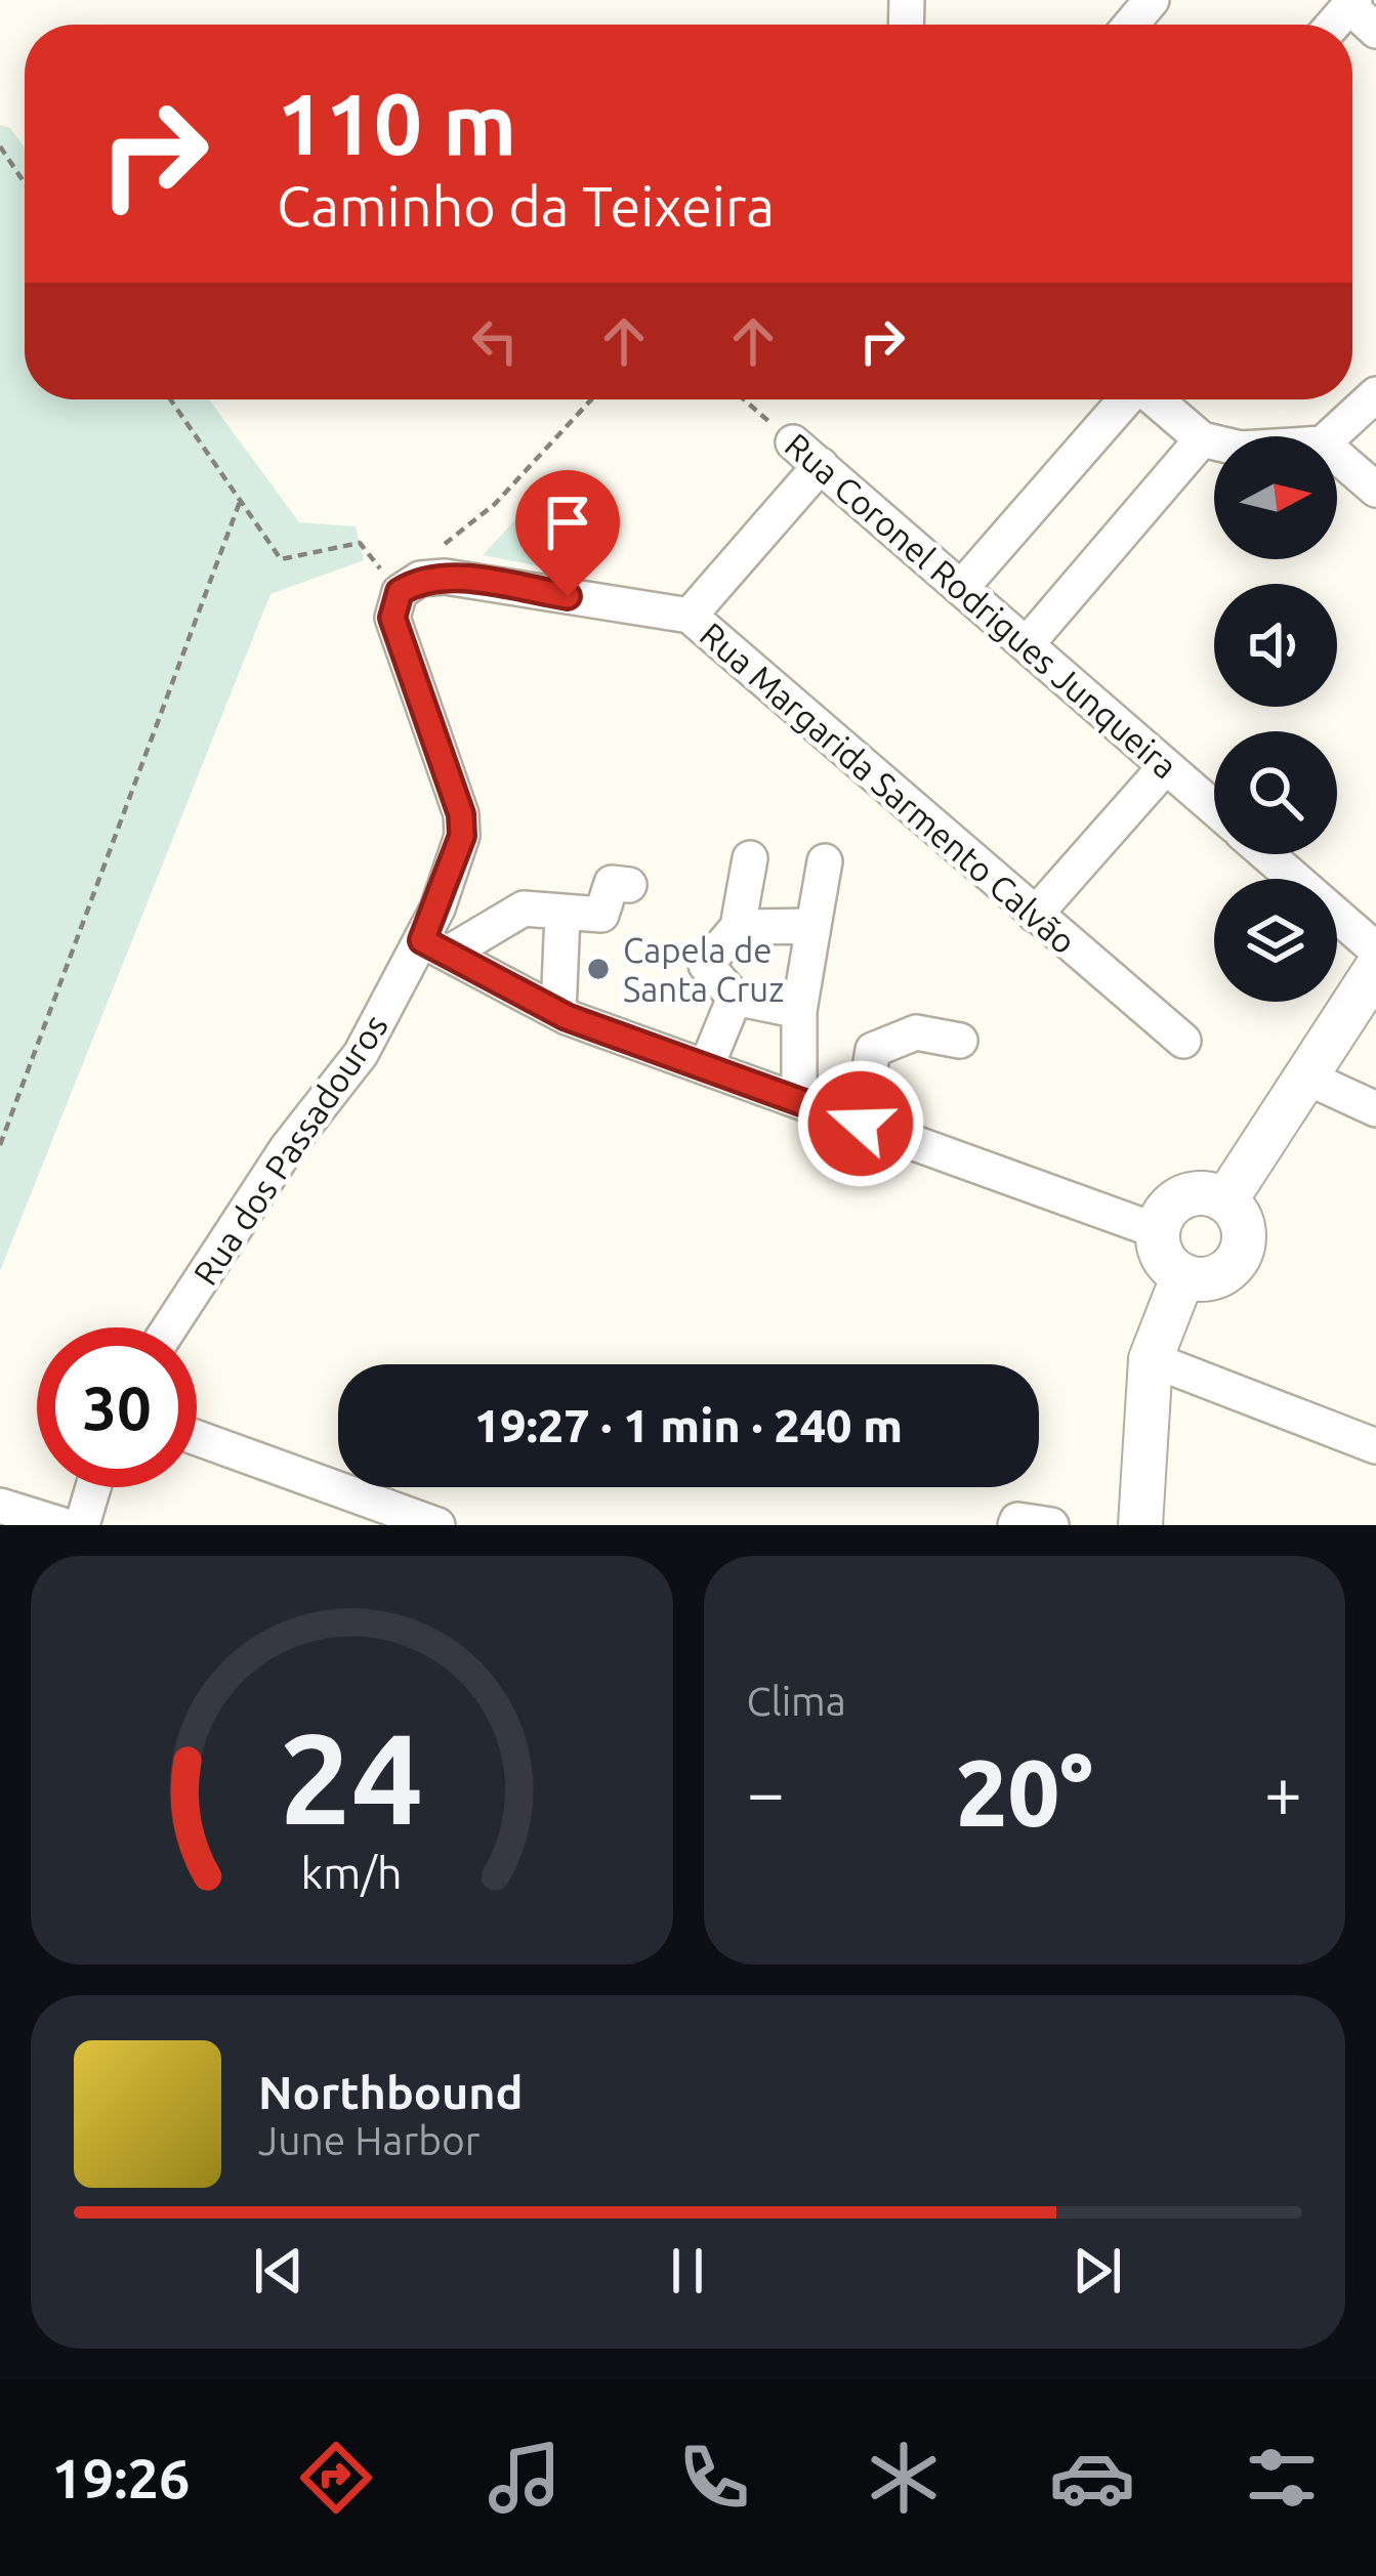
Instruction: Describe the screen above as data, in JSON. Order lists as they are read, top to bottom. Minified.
{"streets":{"street":["Rua Coronel Rodrigues Junqueira","Rua Margarida Sarmento Calvão","Rua dos Passadouros"]},"crossings":[["Rua Margarida Sarmento Calvão","Rua dos Passadouros"]],"places":["Capela de Santa Cruz"],"north":"right","page":{"turn":["110 m","Caminho da Teixeira"],"limit":"30","trip":"19:27 · 1 min · 240 m","tile":"Clima","heat":["−","20°","+"],"song":["Northbound","June Harbor"],"tabs":"19:26","gauge":["24","km/h"]}}
